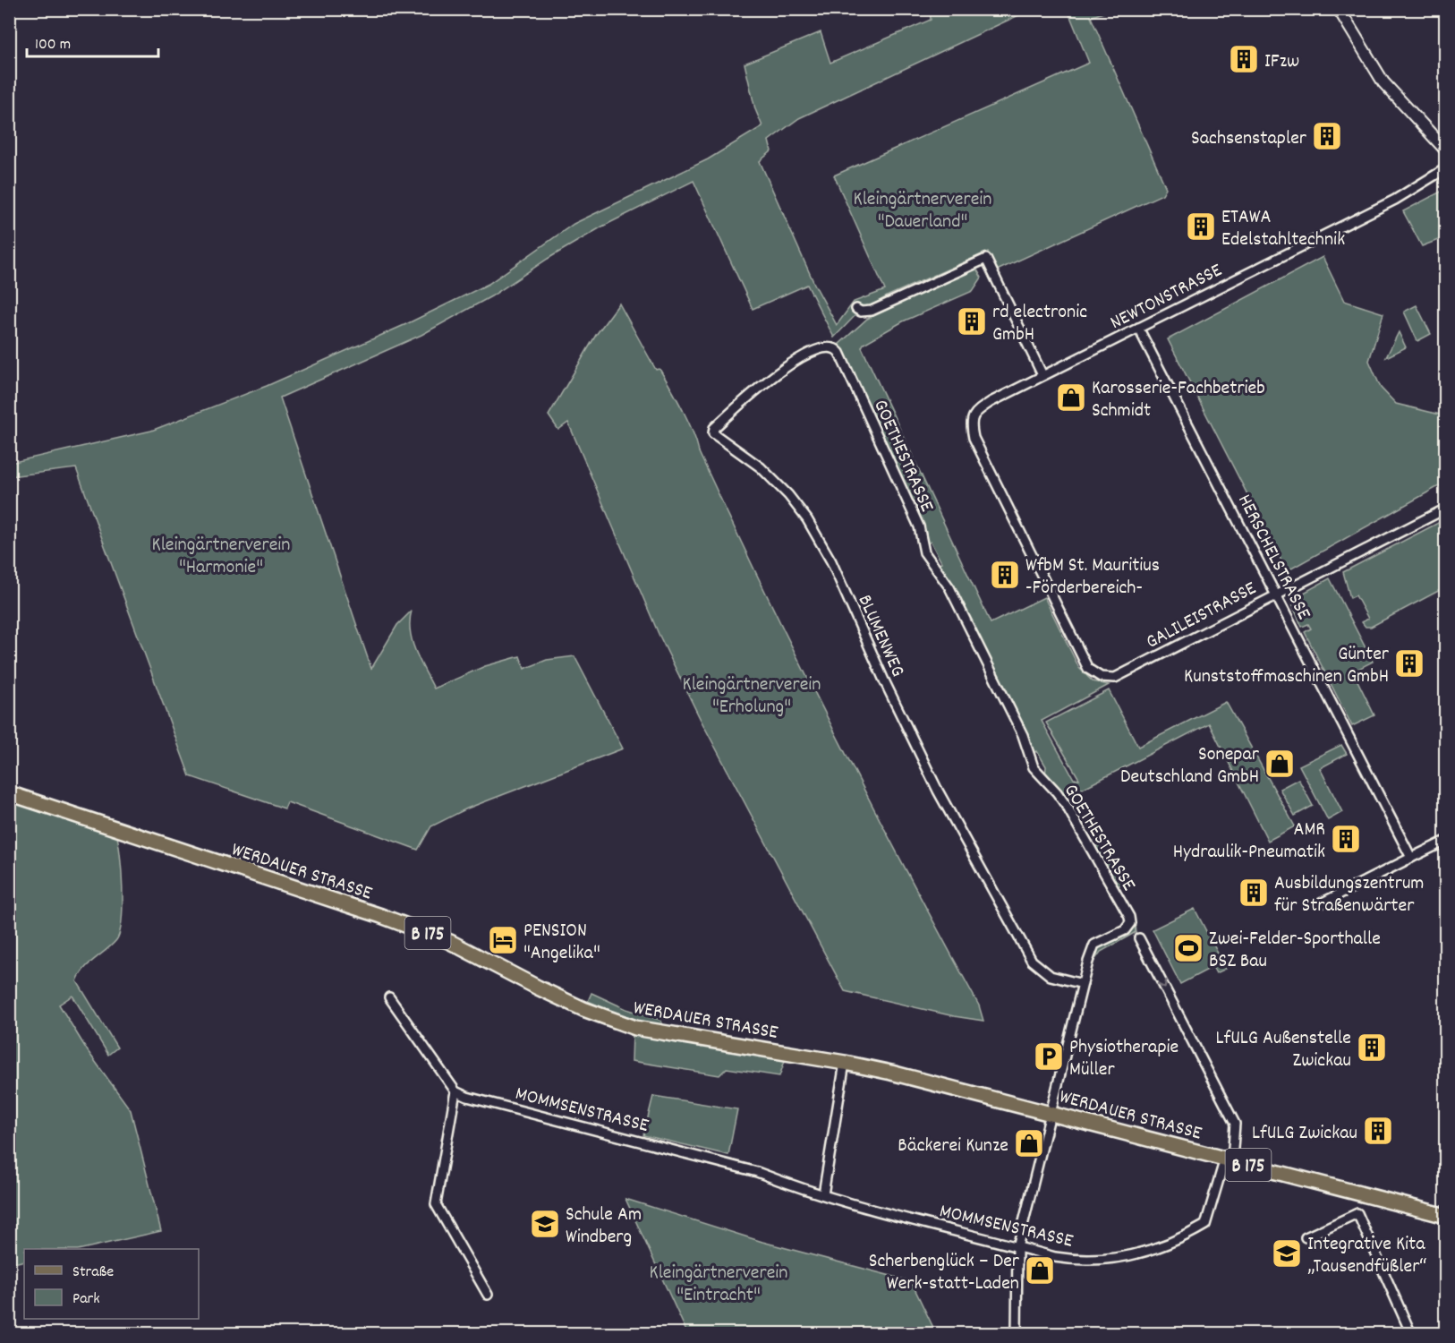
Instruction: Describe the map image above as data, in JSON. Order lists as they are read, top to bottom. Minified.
{"streets":{"main road":["WERDAUER STRASSE","B 175"],"street":["NEWTONSTRASSE","GOETHESTRASSE","HERSCHELSTRASSE","GALILEISTRASSE","BLUMENWEG","MOMMSENSTRASSE"]},"crossings":[["NEWTONSTRASSE","HERSCHELSTRASSE"],["NEWTONSTRASSE","GALILEISTRASSE"],["GOETHESTRASSE","BLUMENWEG"],["GOETHESTRASSE","WERDAUER STRASSE"],["GOETHESTRASSE","MOMMSENSTRASSE"],["HERSCHELSTRASSE","GALILEISTRASSE"],["WERDAUER STRASSE","MOMMSENSTRASSE"]],"parks":["Kleingärtnerverein \"Dauerland\"","Kleingärtnerverein \"Harmonie\"","Kleingärtnerverein \"Erholung\"","Kleingärtnerverein \"Eintracht\""],"places":{"building":["IFzw","Sachsenstapler","ETAWA Edelstahltechnik","rd electronic GmbH","WfbM St. Mauritius -Förderbereich-","Günter Kunststoffmaschinen GmbH","AMR Hydraulik-Pneumatik","Ausbildungszentrum für Straßenwärter","LfULG Außenstelle Zwickau","LfULG Zwickau"],"shop":["Karosserie-Fachbetrieb Schmidt","Sonepar Deutschland GmbH","Bäckerei Kunze","Scherbenglück – Der Werk-statt-Laden"],"hotel":["PENSION \"Angelika\""],"sports":["Zwei-Felder-Sporthalle BSZ Bau"],"parking":["Physiotherapie Müller"],"school or university":["Schule Am Windberg","Integrative Kita „Tausendfüßler“"]},"legend":["Straße","Park"],"scale_bar":"100 m"}
